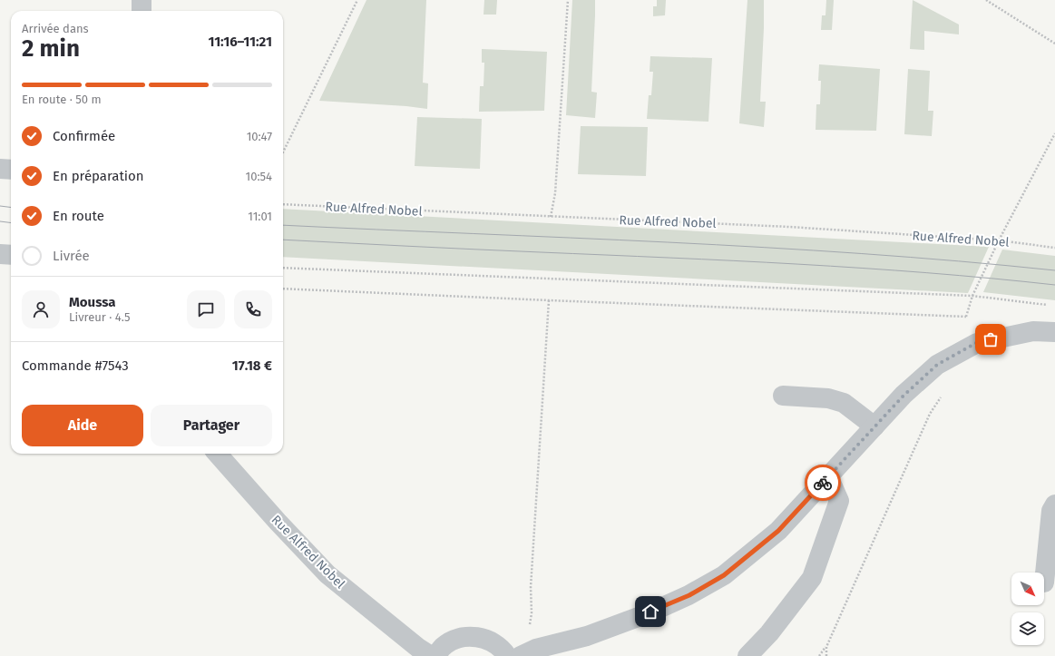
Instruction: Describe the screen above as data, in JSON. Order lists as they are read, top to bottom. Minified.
{"streets":{"street":["Rue Alfred Nobel"]},"north":"bottom right","page":{"heading":["2 min","Arrivée dans","11:16–11:21"],"panel":["Moussa","Livreur · 4.5","Commande #7543","17.18 €"],"bar":"En route · 50 m","list":[["Confirmée","10:47"],["En préparation","10:54"],["En route","11:01"],"Livrée"],"buttons":["Aide","Partager"]}}
